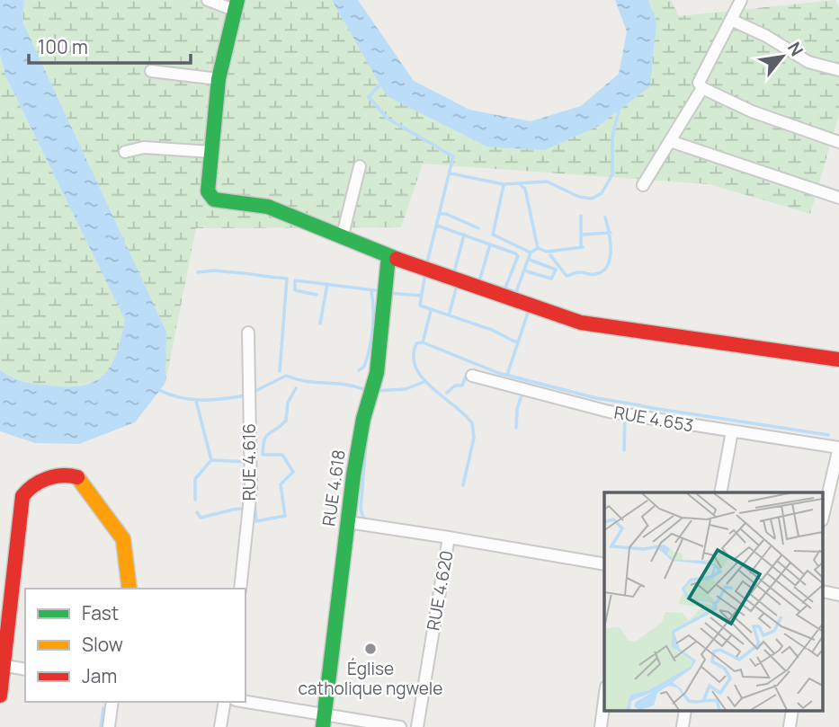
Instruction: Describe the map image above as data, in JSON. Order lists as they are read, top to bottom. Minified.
{"streets":{"street":["RUE 4.653","RUE 4.616","RUE 4.618","RUE 4.620"]},"places":["Église catholique ngwele"],"legend":["Fast","Slow","Jam"],"scale_bar":"100 m","north":"top right"}
